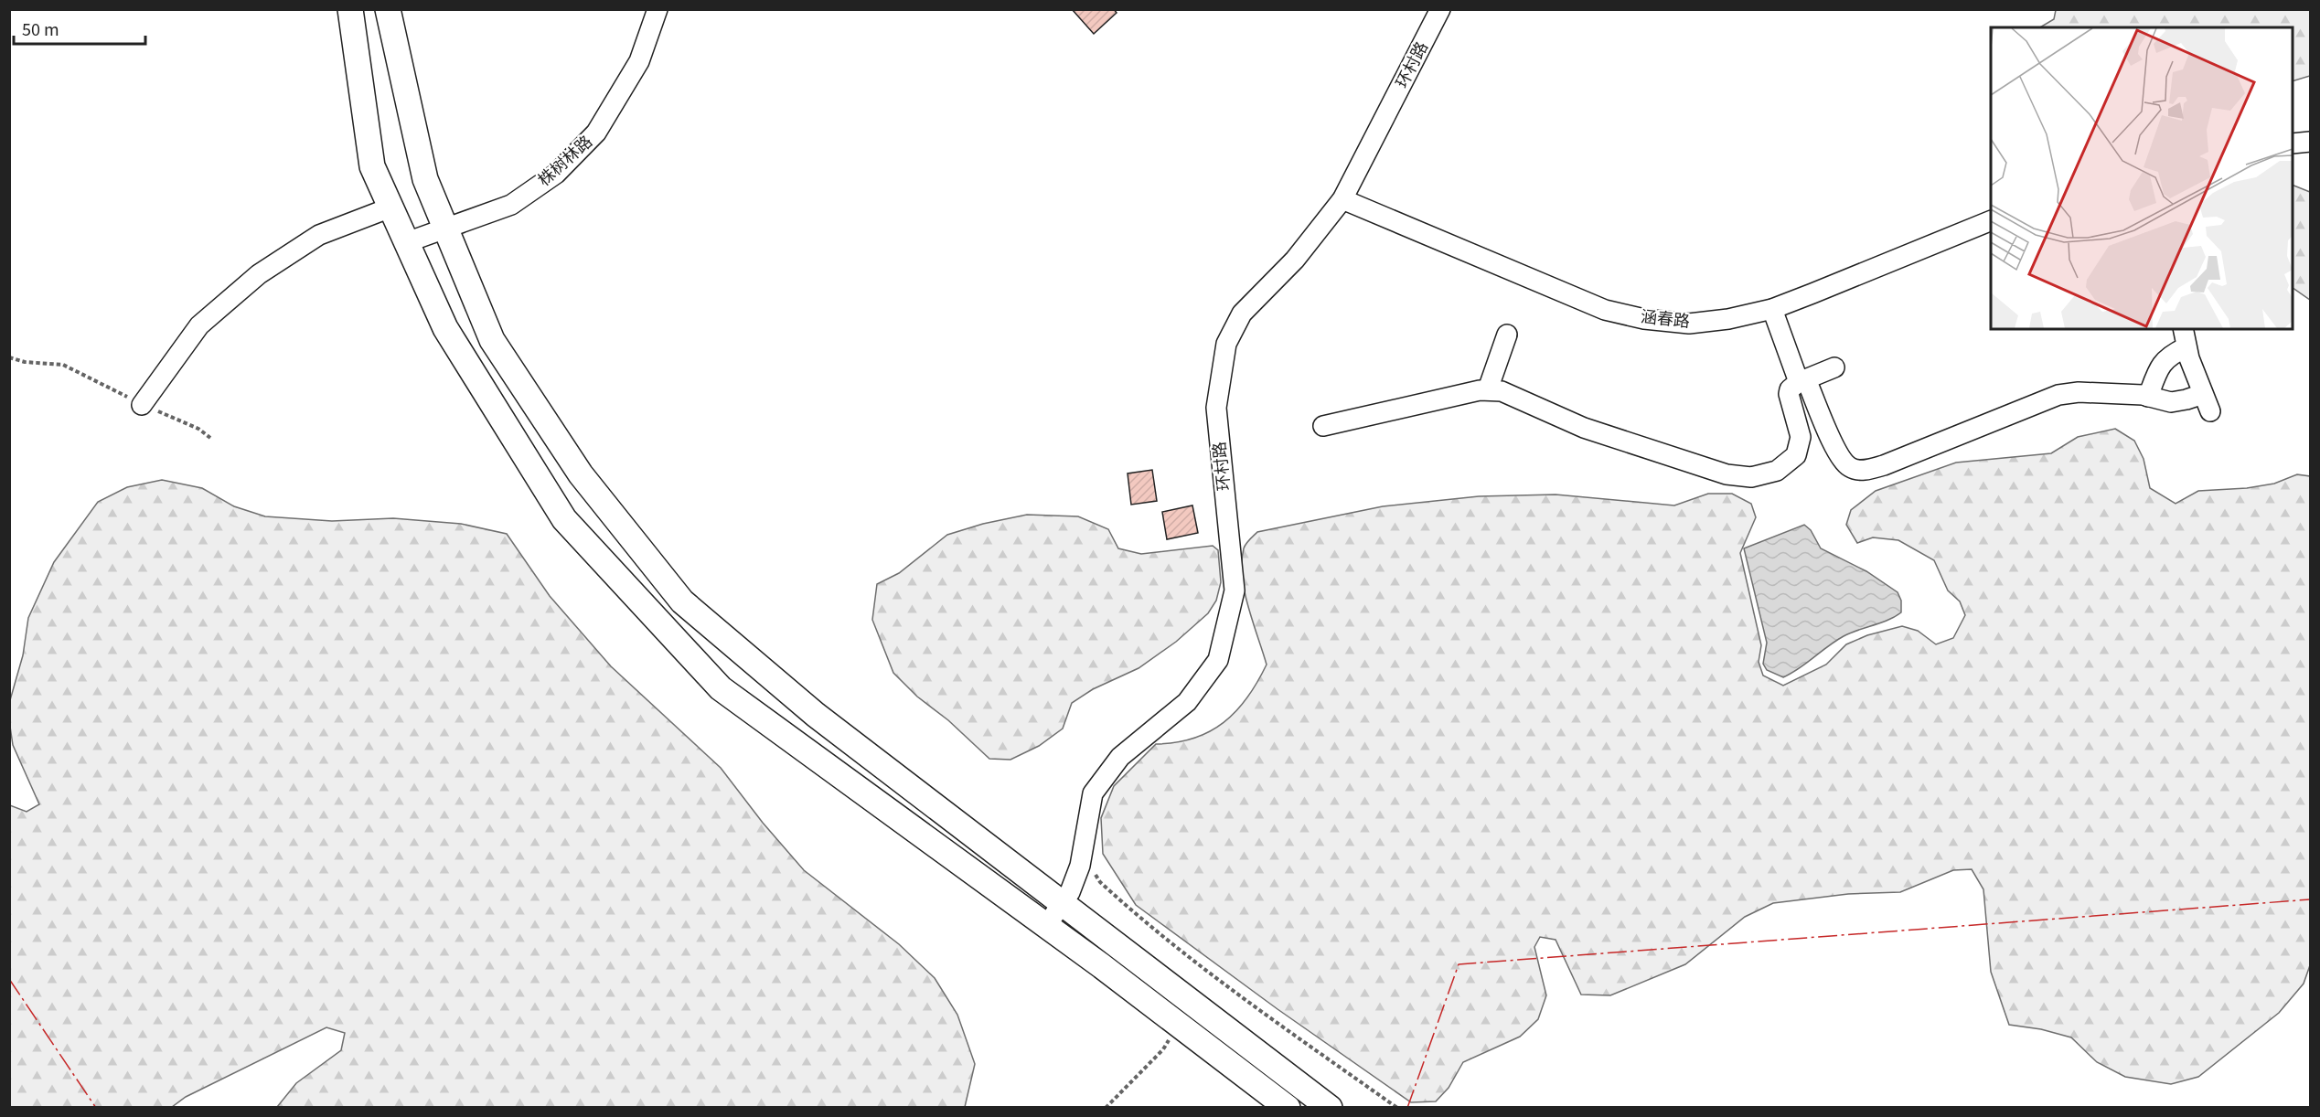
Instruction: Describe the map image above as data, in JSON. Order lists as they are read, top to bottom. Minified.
{"streets":{"street":["环村路","株树林路","涵春路"]},"crossings":[["环村路","涵春路"]],"scale_bar":"50 m"}
